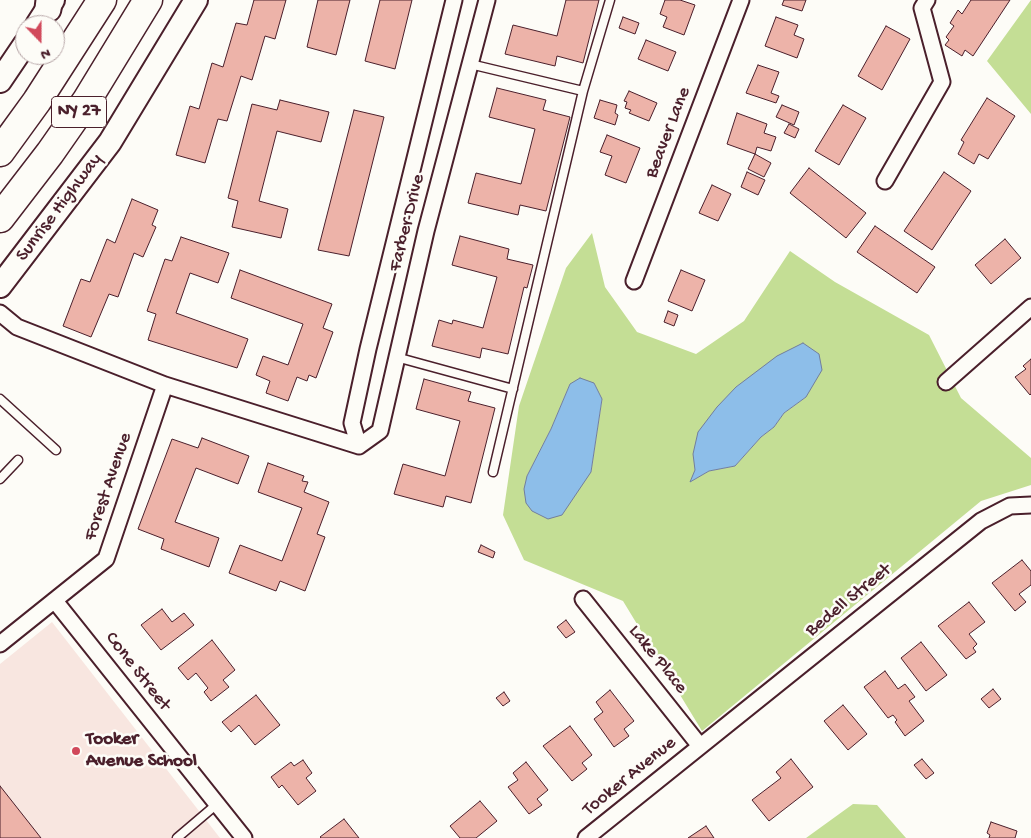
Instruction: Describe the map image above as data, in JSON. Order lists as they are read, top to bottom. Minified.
{"streets":{"highway":["NY 27"],"main road":["Sunrise Highway"],"street":["Beaver Lane","Farber Drive","Forest Avenue","Bedell Street","Lake Place","Cone Street","Tooker Avenue"]},"crossings":[["Forest Avenue","Cone Street"],["Bedell Street","Lake Place"],["Bedell Street","Tooker Avenue"],["Lake Place","Tooker Avenue"]],"places":["Tooker Avenue School"],"north":"bottom"}
